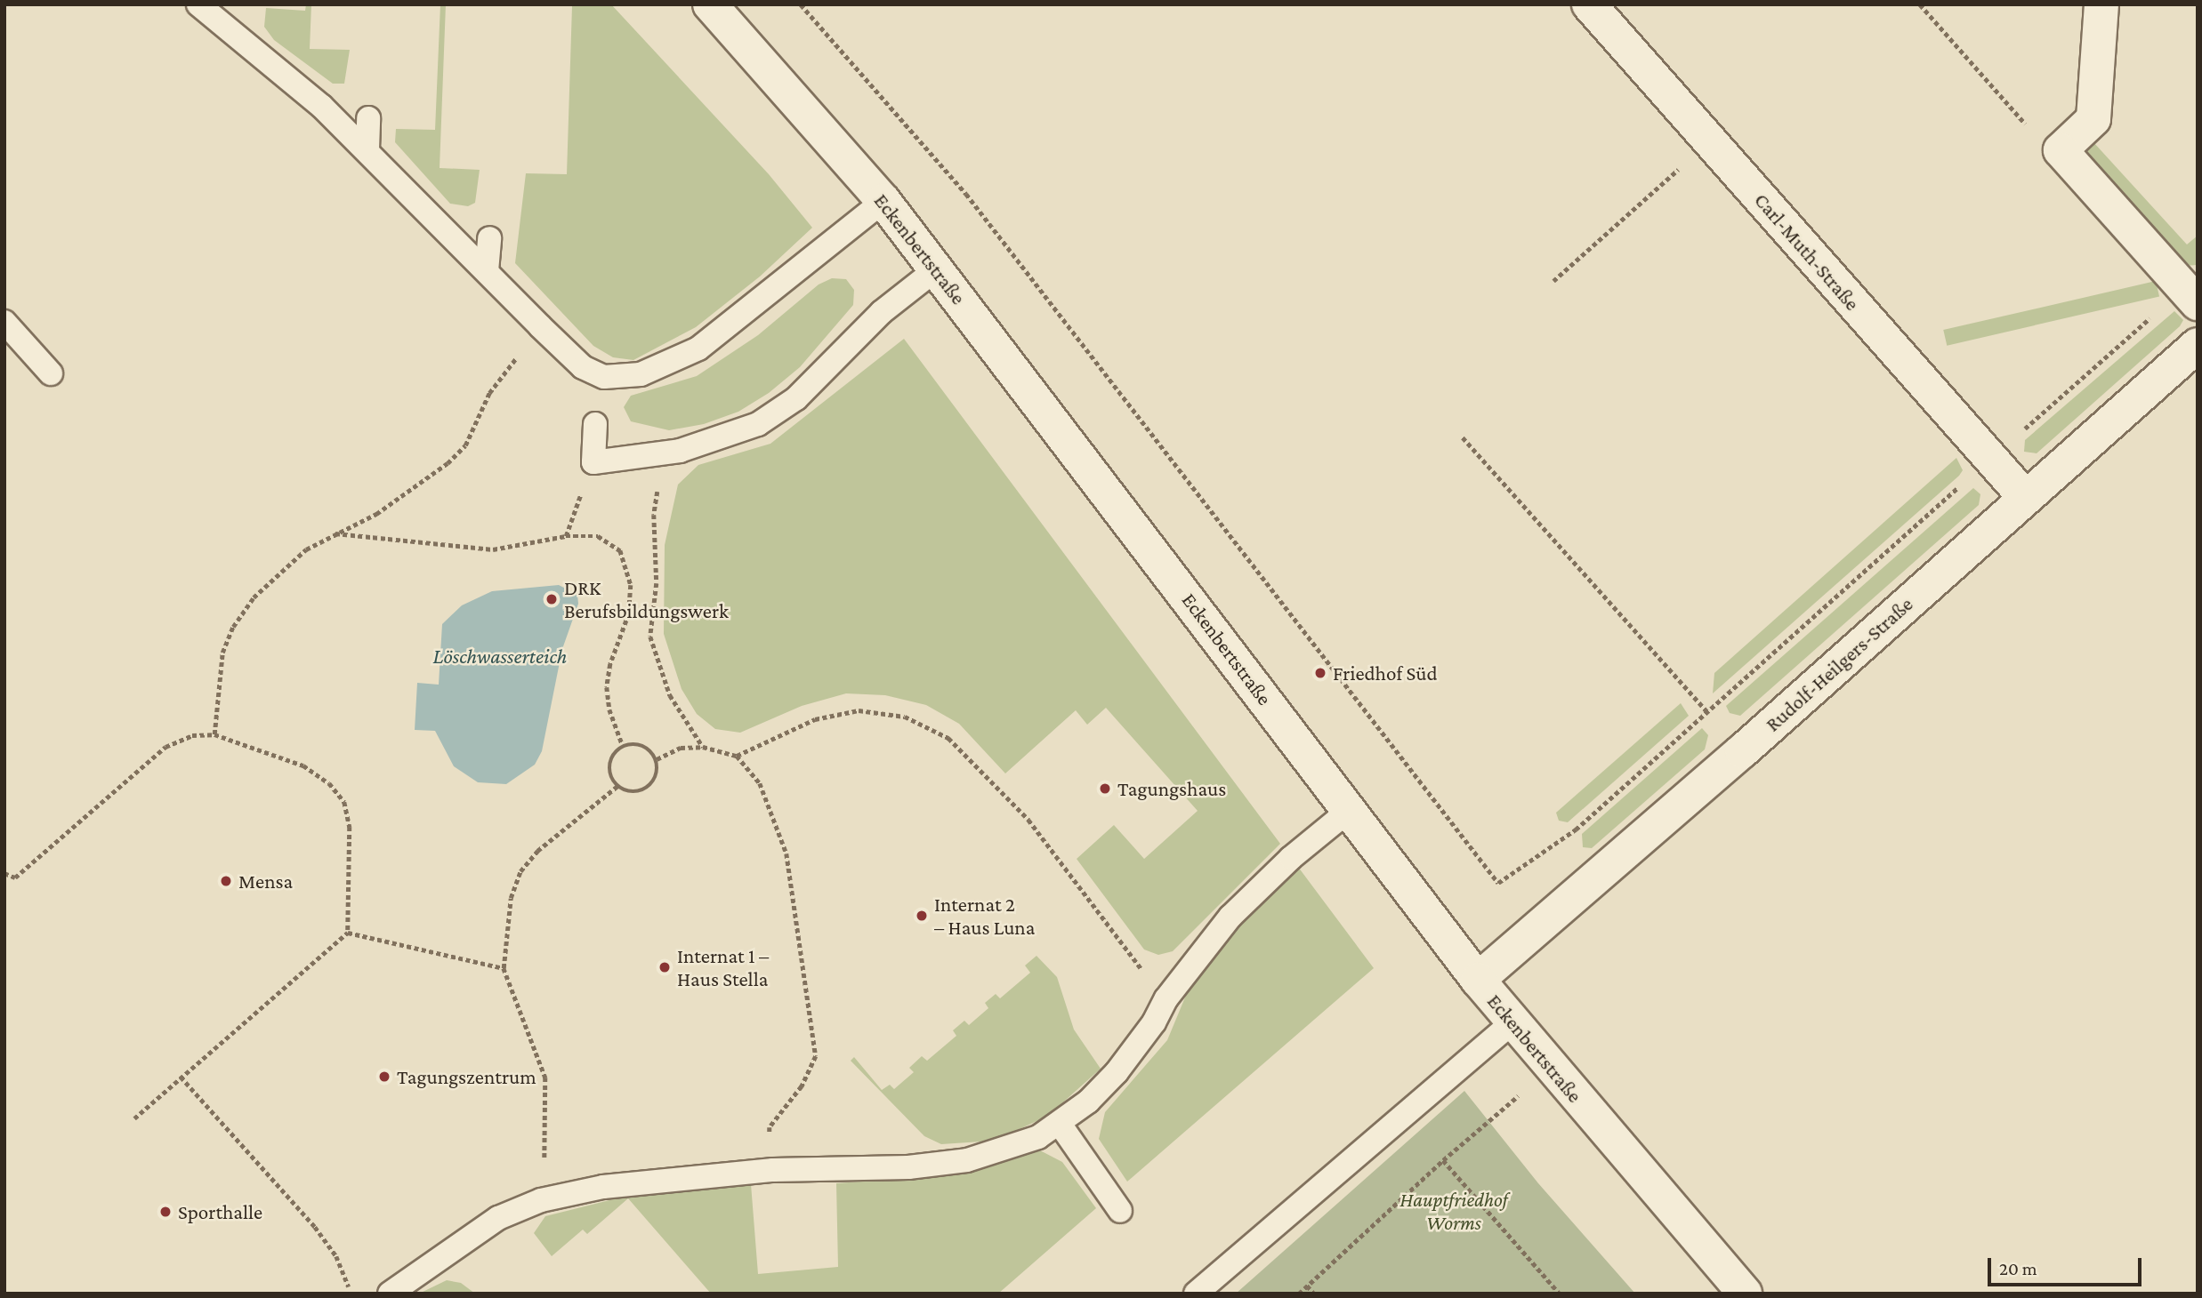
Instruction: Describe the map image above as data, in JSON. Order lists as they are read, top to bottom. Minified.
{"streets":{"street":["Eckenbertstraße","Carl-Muth-Straße","Rudolf-Heilgers-Straße"]},"crossings":[["Eckenbertstraße","Rudolf-Heilgers-Straße"],["Carl-Muth-Straße","Rudolf-Heilgers-Straße"]],"water":["Löschwasserteich"],"parks":["Hauptfriedhof Worms"],"places":["DRK Berufsbildungswerk","Friedhof Süd","Tagungshaus","Mensa","Internat 2 – Haus Luna","Internat 1 – Haus Stella","Tagungszentrum","Sporthalle"],"scale_bar":"20 m"}
